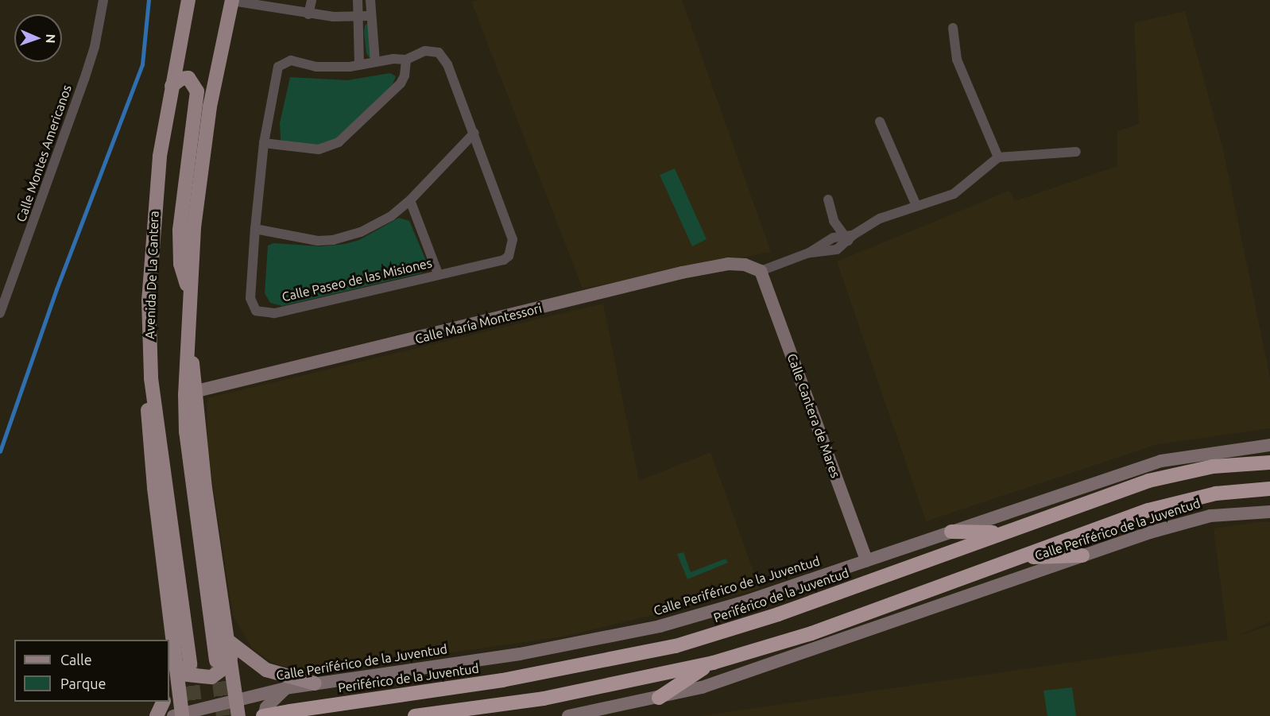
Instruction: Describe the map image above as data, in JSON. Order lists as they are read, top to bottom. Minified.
{"streets":{"highway":["Periférico de la Juventud"],"main road":["Avenida De La Cantera","Calle María Montessori","Calle Cantera de Mares","Calle Periférico de la Juventud"],"street":["Calle Montes Americanos","Calle Paseo de las Misiones"]},"crossings":[["Calle María Montessori","Calle Cantera de Mares"],["Calle Cantera de Mares","Calle Periférico de la Juventud"]],"legend":["Calle","Parque"],"north":"right"}
